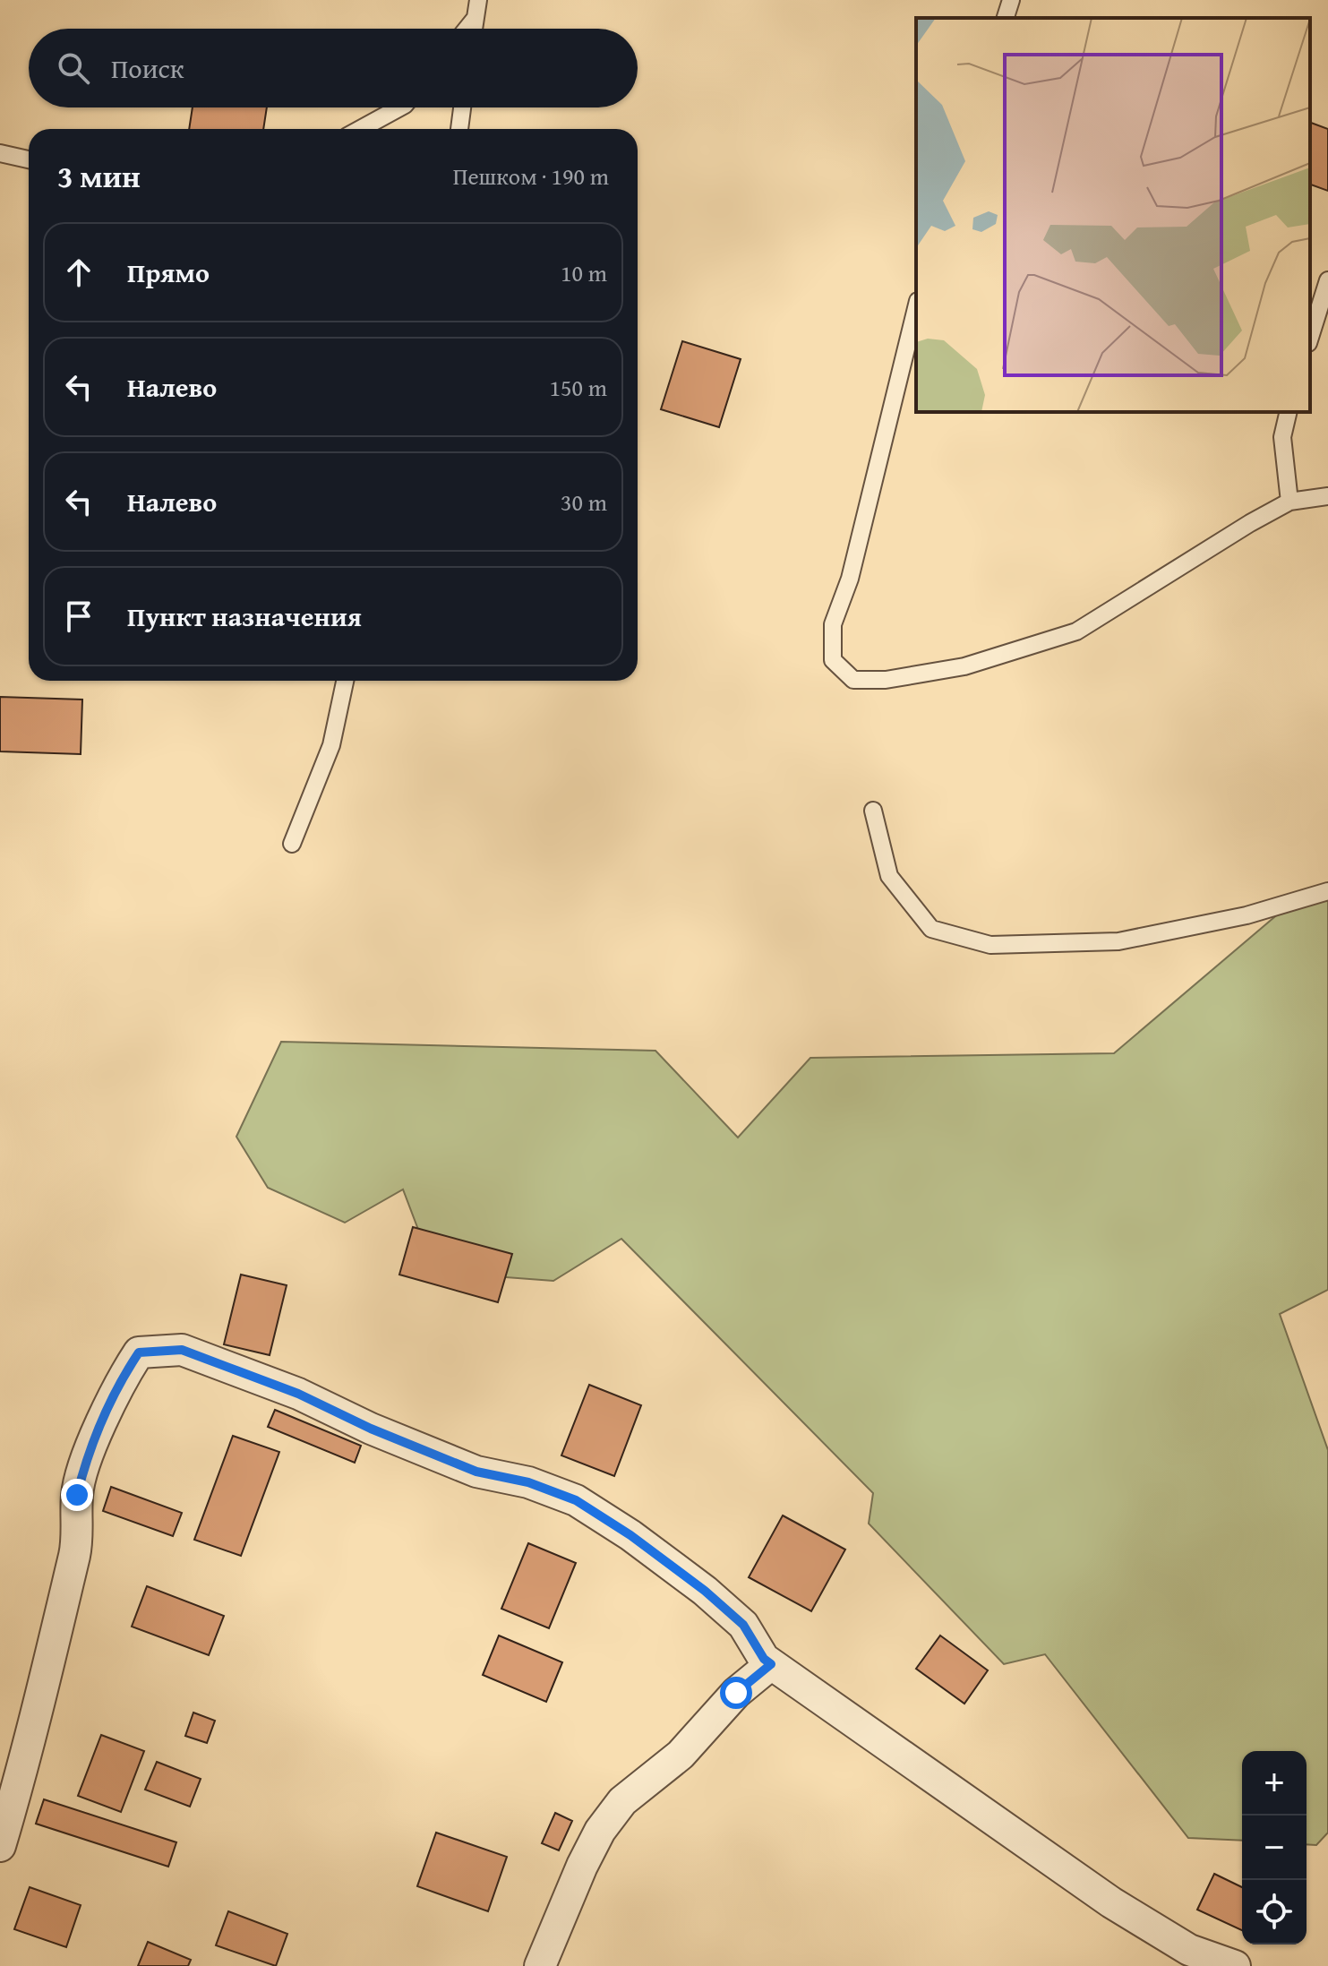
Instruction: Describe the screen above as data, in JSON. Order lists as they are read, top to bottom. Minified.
{"page":{"search":"Поиск","heading":["3 мин","Пешком · 190 m"],"list":[["Прямо","10 m"],["Налево","150 m"],["Налево","30 m"],"Пункт назначения"],"map_buttons":["+","−"]}}
